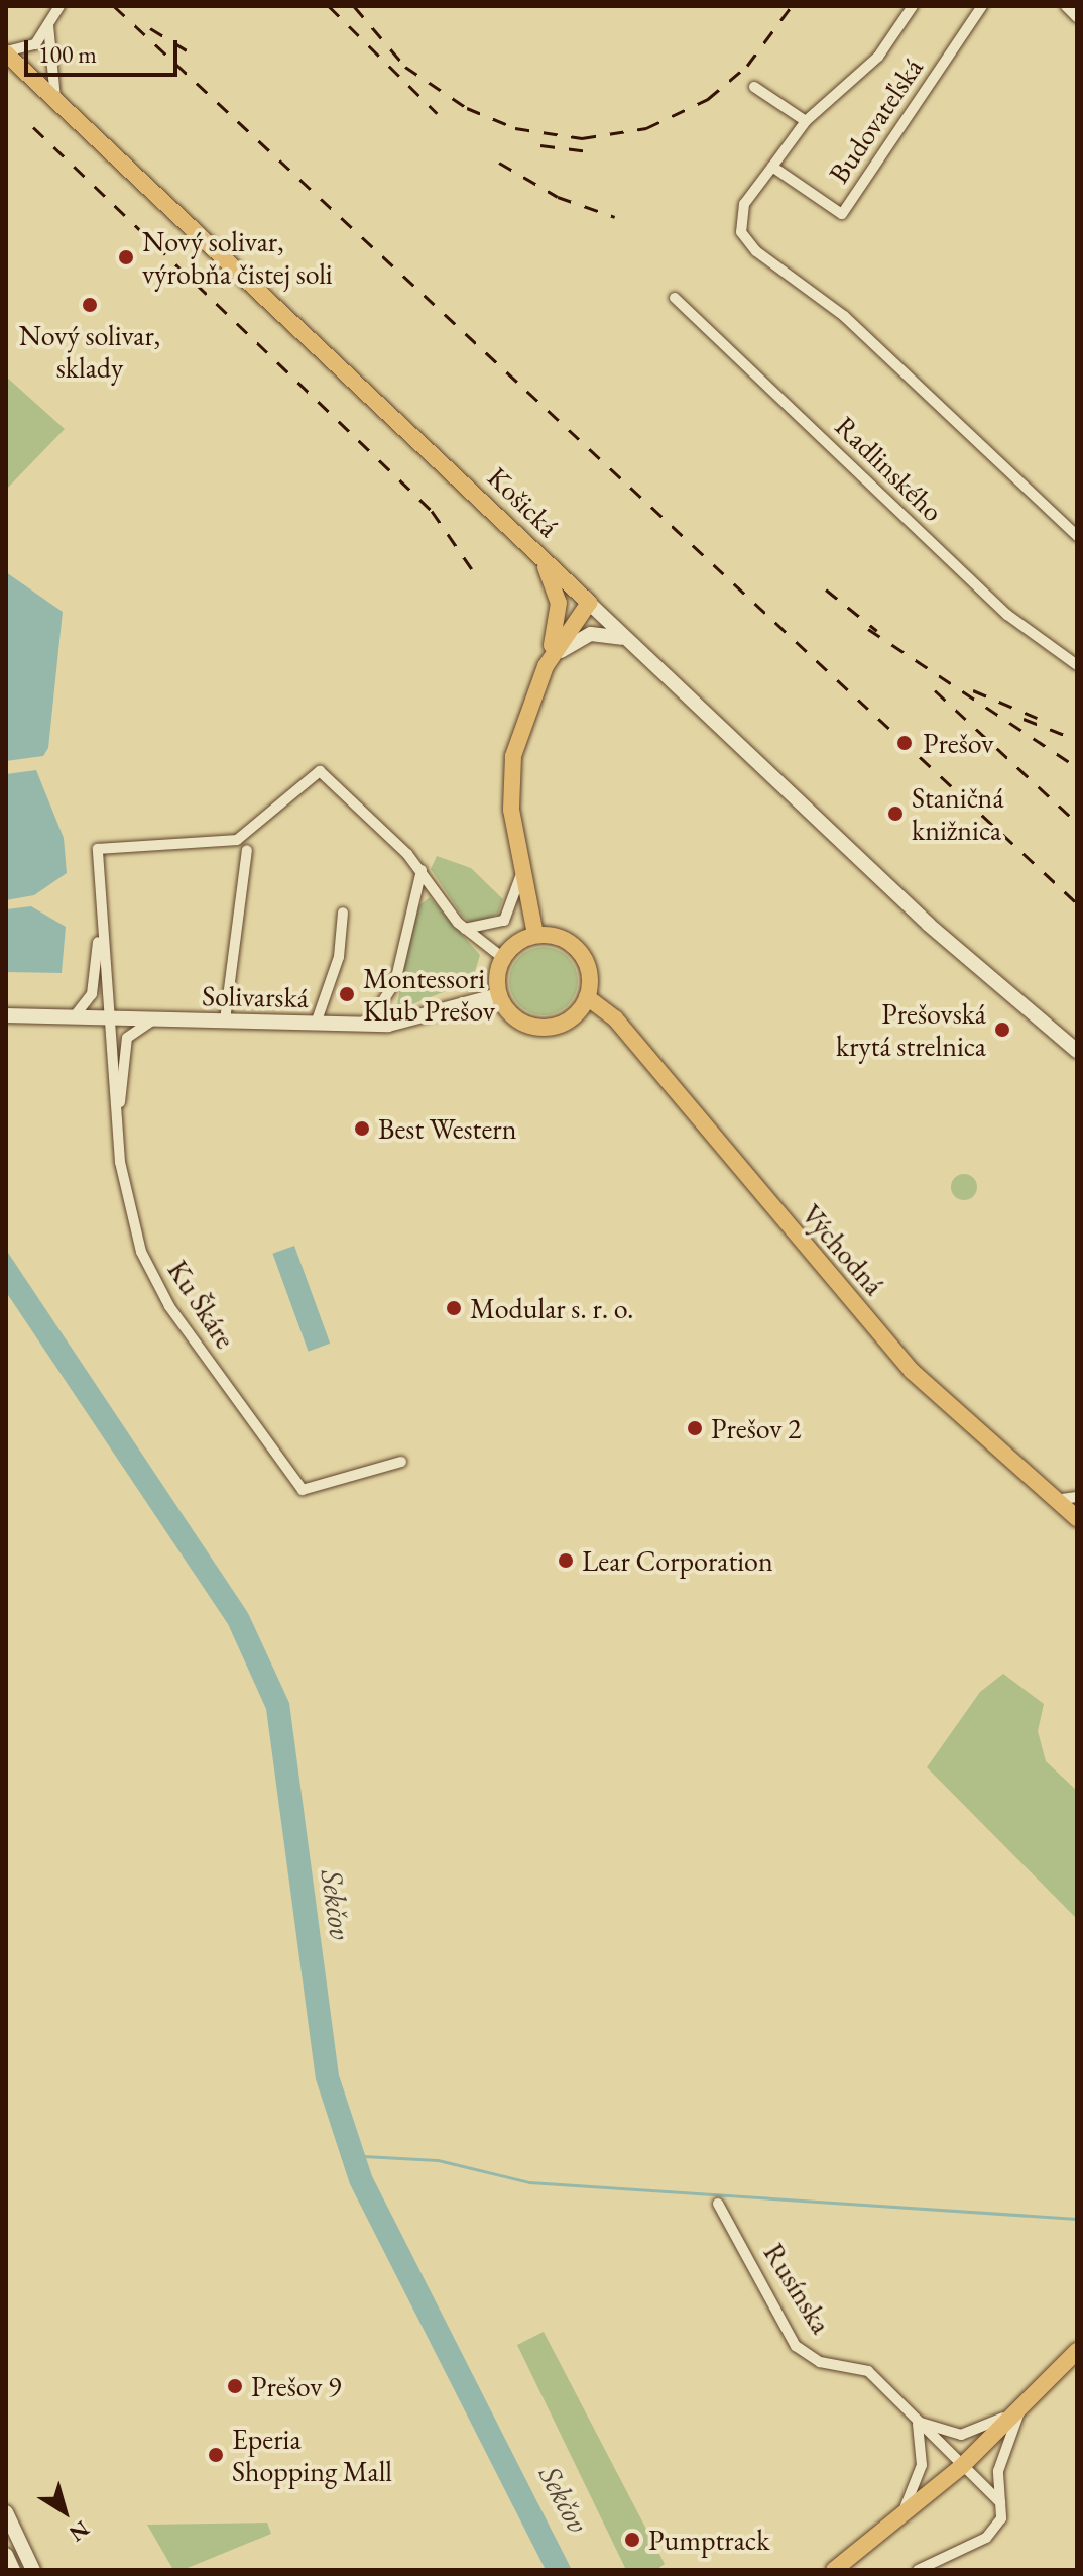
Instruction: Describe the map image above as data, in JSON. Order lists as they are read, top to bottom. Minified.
{"streets":{"main road":["Košická","Východná"],"street":["Budovateľská","Radlinského","Solivarská","Ku Škáre","Rusínska"]},"crossings":[["Solivarská","Východná"],["Solivarská","Ku Škáre"]],"water":["Sekčov"],"places":["Nový solivar, výrobňa čistej soli","Nový solivar, sklady","Prešov","Staničná knižnica","Montessori Klub Prešov","Prešovská krytá strelnica","Best Western","Modular s. r. o.","Prešov 2","Lear Corporation","Prešov 9","Eperia Shopping Mall","Pumptrack"],"scale_bar":"100 m","north":"bottom right"}
